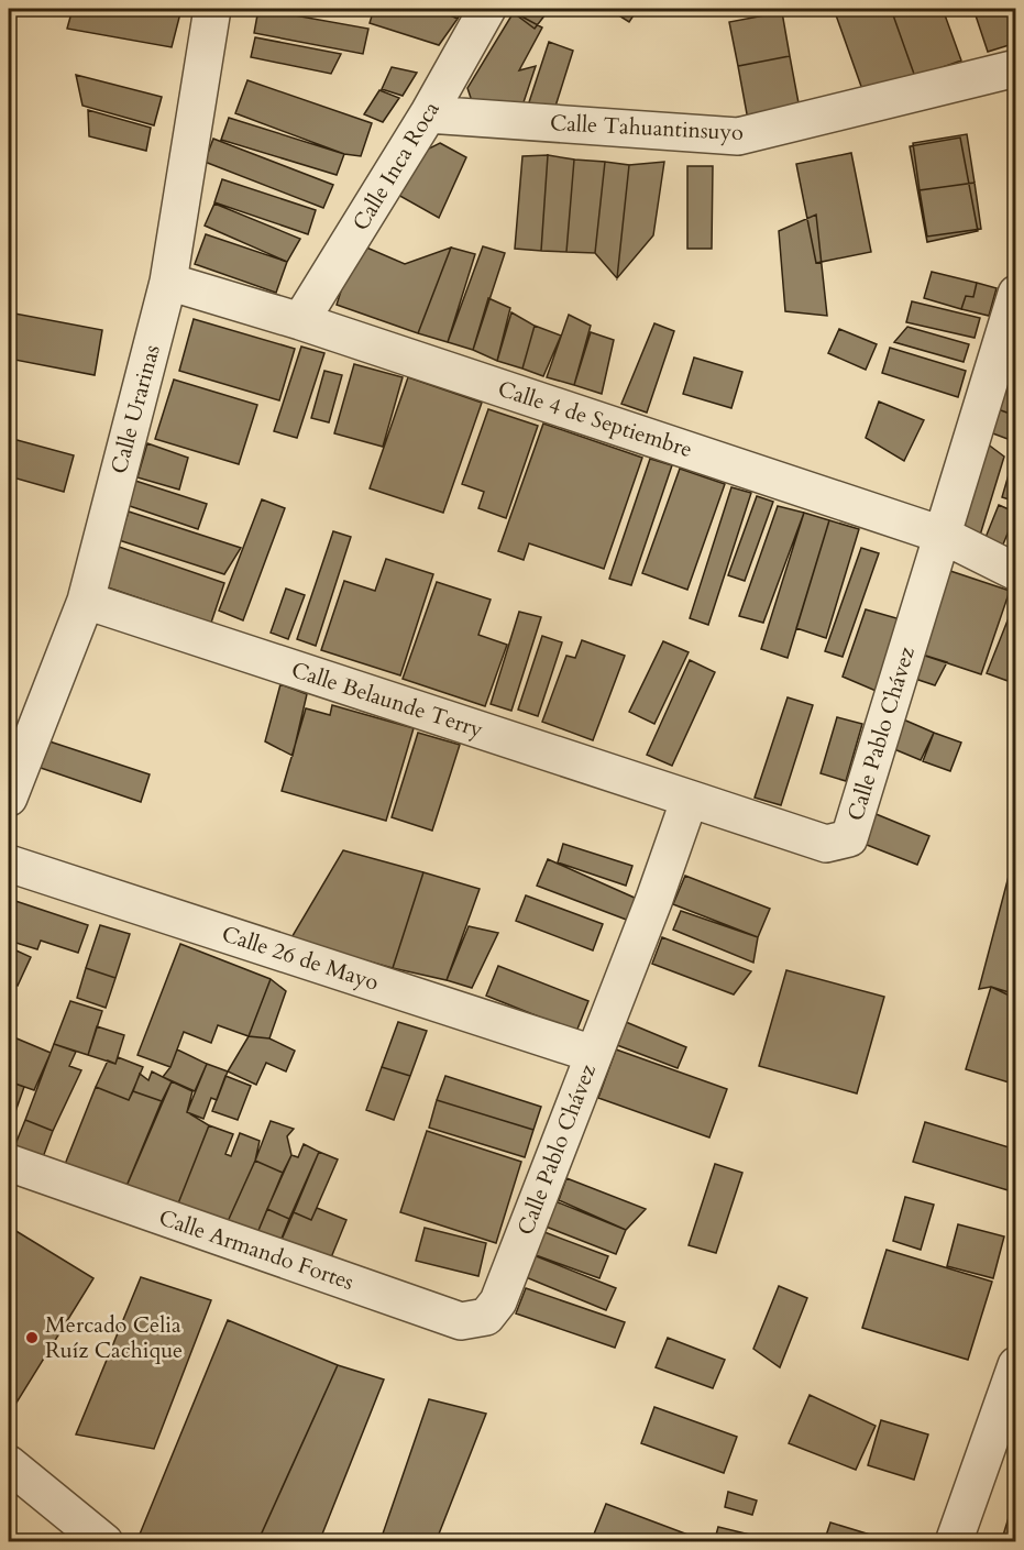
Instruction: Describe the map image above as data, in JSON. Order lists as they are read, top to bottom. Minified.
{"streets":{"street":["Calle Tahuantinsuyo","Calle Inca Roca","Calle Urarinas","Calle 4 de Septiembre","Calle Belaunde Terry","Calle Pablo Chávez","Calle 26 de Mayo","Calle Armando Fortes"]},"crossings":[["Calle Tahuantinsuyo","Calle Inca Roca"],["Calle Inca Roca","Calle 4 de Septiembre"],["Calle Urarinas","Calle 4 de Septiembre"],["Calle Urarinas","Calle Belaunde Terry"],["Calle 4 de Septiembre","Calle Pablo Chávez"],["Calle Belaunde Terry","Calle Pablo Chávez"],["Calle Pablo Chávez","Calle 26 de Mayo"],["Calle Pablo Chávez","Calle Armando Fortes"]],"places":["Mercado Celia Ruíz Cachique"]}
